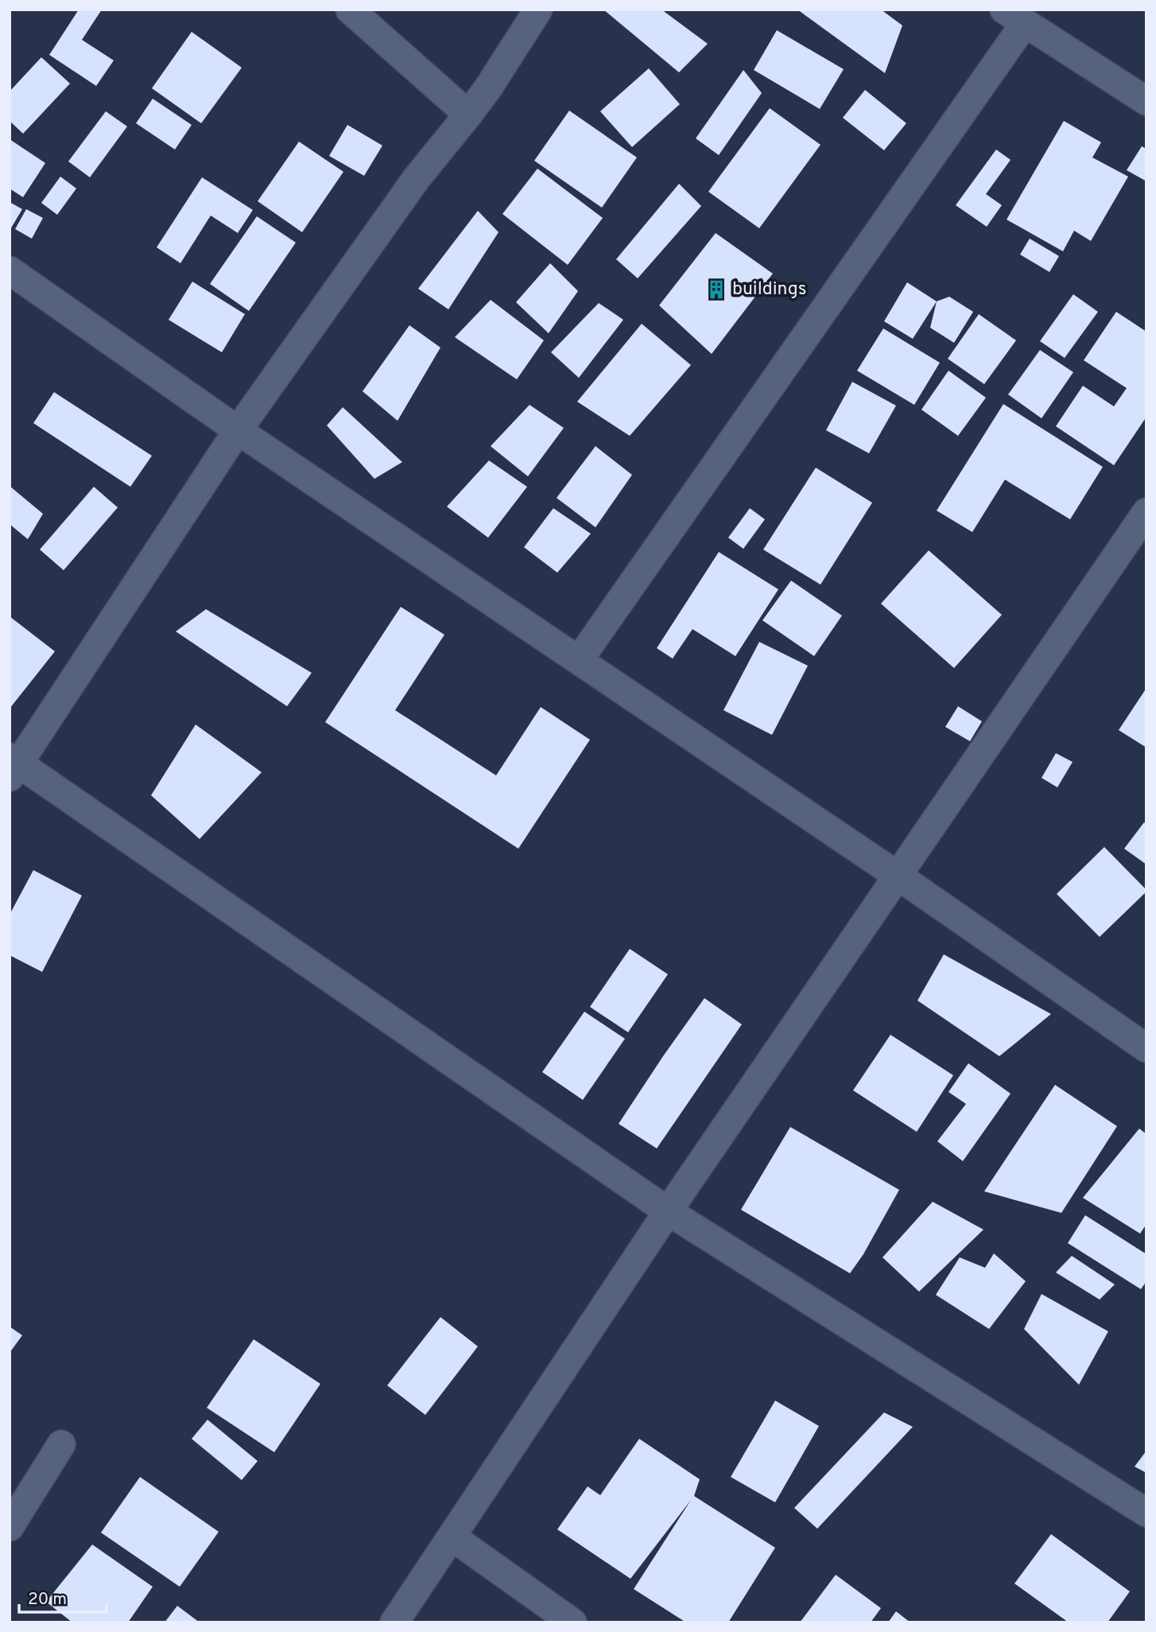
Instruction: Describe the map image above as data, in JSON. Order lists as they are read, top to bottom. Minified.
{"places":{"building":["buildings"]},"scale_bar":"20 m"}
